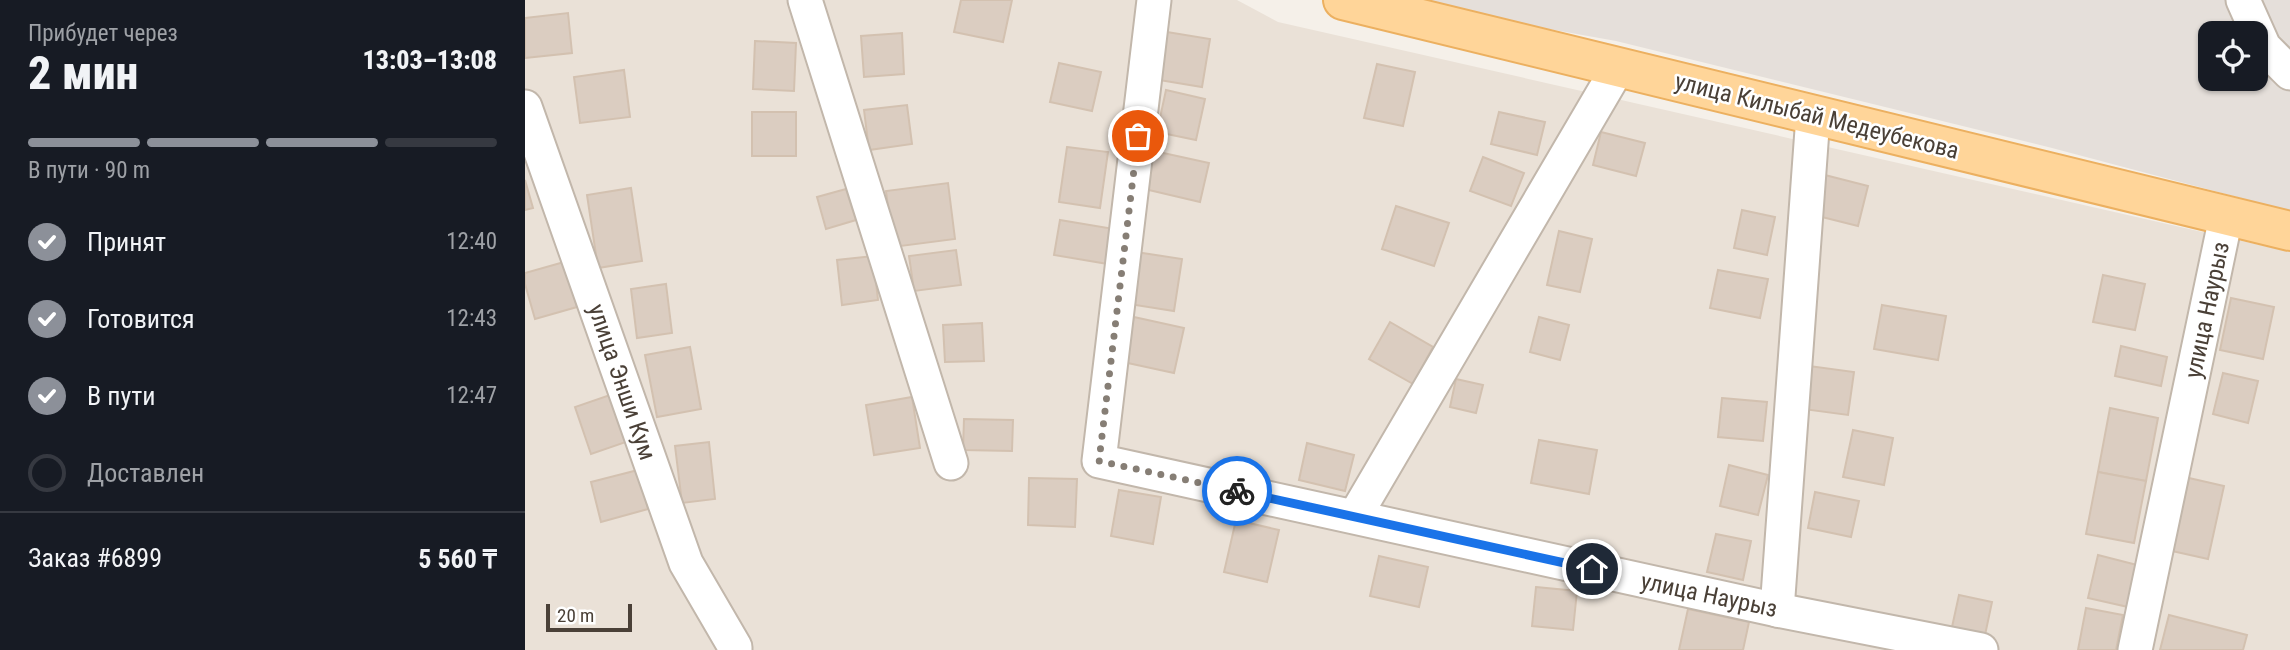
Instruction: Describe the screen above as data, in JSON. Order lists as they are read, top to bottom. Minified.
{"streets":{"main road":["улица Килыбай Медеубекова"],"street":["улица Наурыз","улица Энши Кум"]},"crossings":[["улица Килыбай Медеубекова","улица Наурыз"]],"scale_bar":"20 m","page":{"heading":["2 мин","Прибудет через","13:03–13:08"],"panel":["Заказ #6899","5 560 ₸"],"bar":"В пути · 90 m","list":[["Принят","12:40"],["Готовится","12:43"],["В пути","12:47"],"Доставлен"],"scale":"20 m"}}
